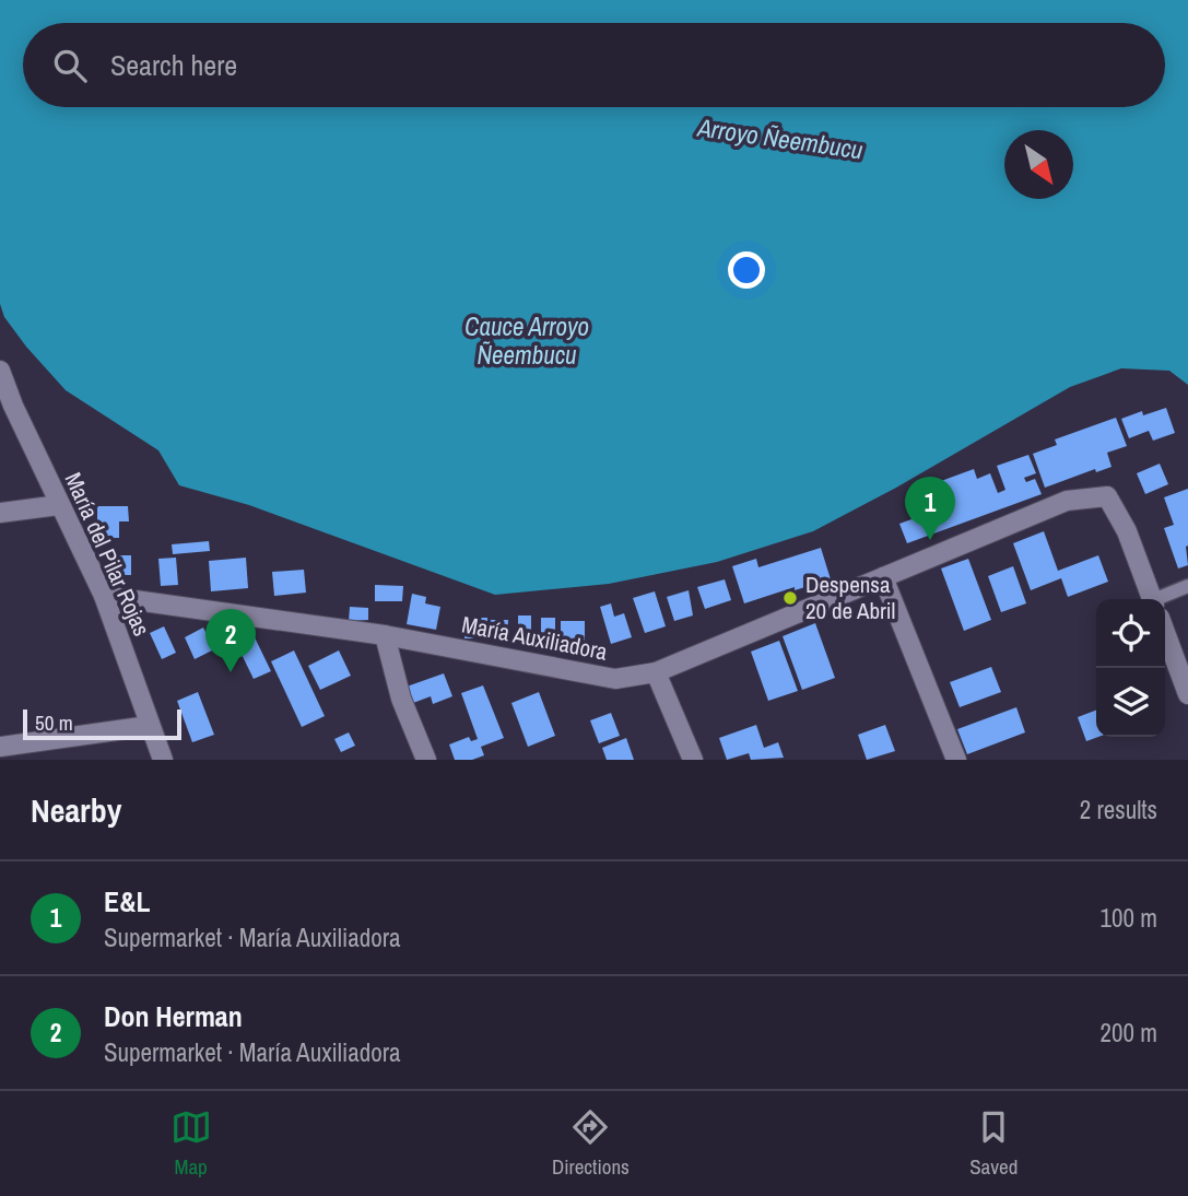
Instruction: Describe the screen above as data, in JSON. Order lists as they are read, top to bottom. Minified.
{"streets":{"street":["María del Pilar Rojas","María Auxiliadora"]},"crossings":[["María del Pilar Rojas","María Auxiliadora"]],"water":["Arroyo Ñeembucu","Cauce Arroyo Ñeembucu"],"places":["Despensa 20 de Abril"],"scale_bar":"50 m","north":"bottom right","page":{"search":"Search here","pins":["1","2"],"scale":"50 m","heading":["Nearby","2 results"],"list":[{"mark":"1","name":"E&L","note":"Supermarket · María Auxiliadora","value":"100 m"},{"mark":"2","name":"Don Herman","note":"Supermarket · María Auxiliadora","value":"200 m"}],"nav":["Map","Directions","Saved"]}}
